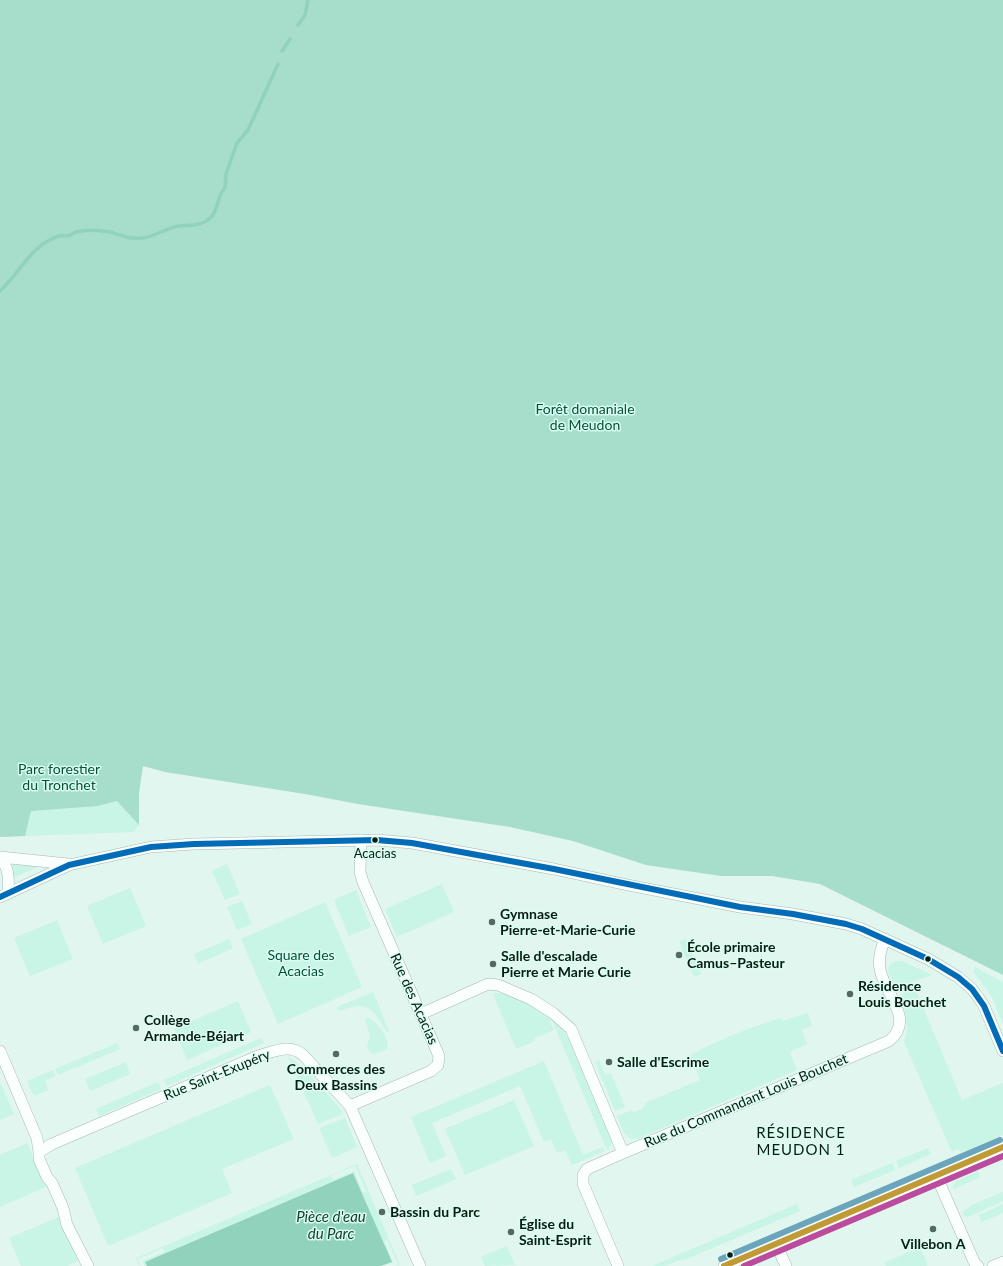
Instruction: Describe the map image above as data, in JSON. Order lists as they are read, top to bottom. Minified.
{"streets":{"street":["Rue des Acacias","Rue Saint-Exupéry","Rue du Commandant Louis Bouchet"]},"crossings":[["Rue des Acacias","Rue Saint-Exupéry"]],"districts":["RÉSIDENCE MEUDON 1"],"water":["Pièce d'eau du Parc"],"parks":["Forêt domaniale de Meudon","Parc forestier du Tronchet","Square des Acacias"],"places":["Acacias","Gymnase Pierre-et-Marie-Curie","École primaire Camus–Pasteur","Salle d'escalade Pierre et Marie Curie","Résidence Louis Bouchet","Collège Armande-Béjart","Commerces des Deux Bassins","Salle d'Escrime","Bassin du Parc","Villebon A","Église du Saint-Esprit"]}
